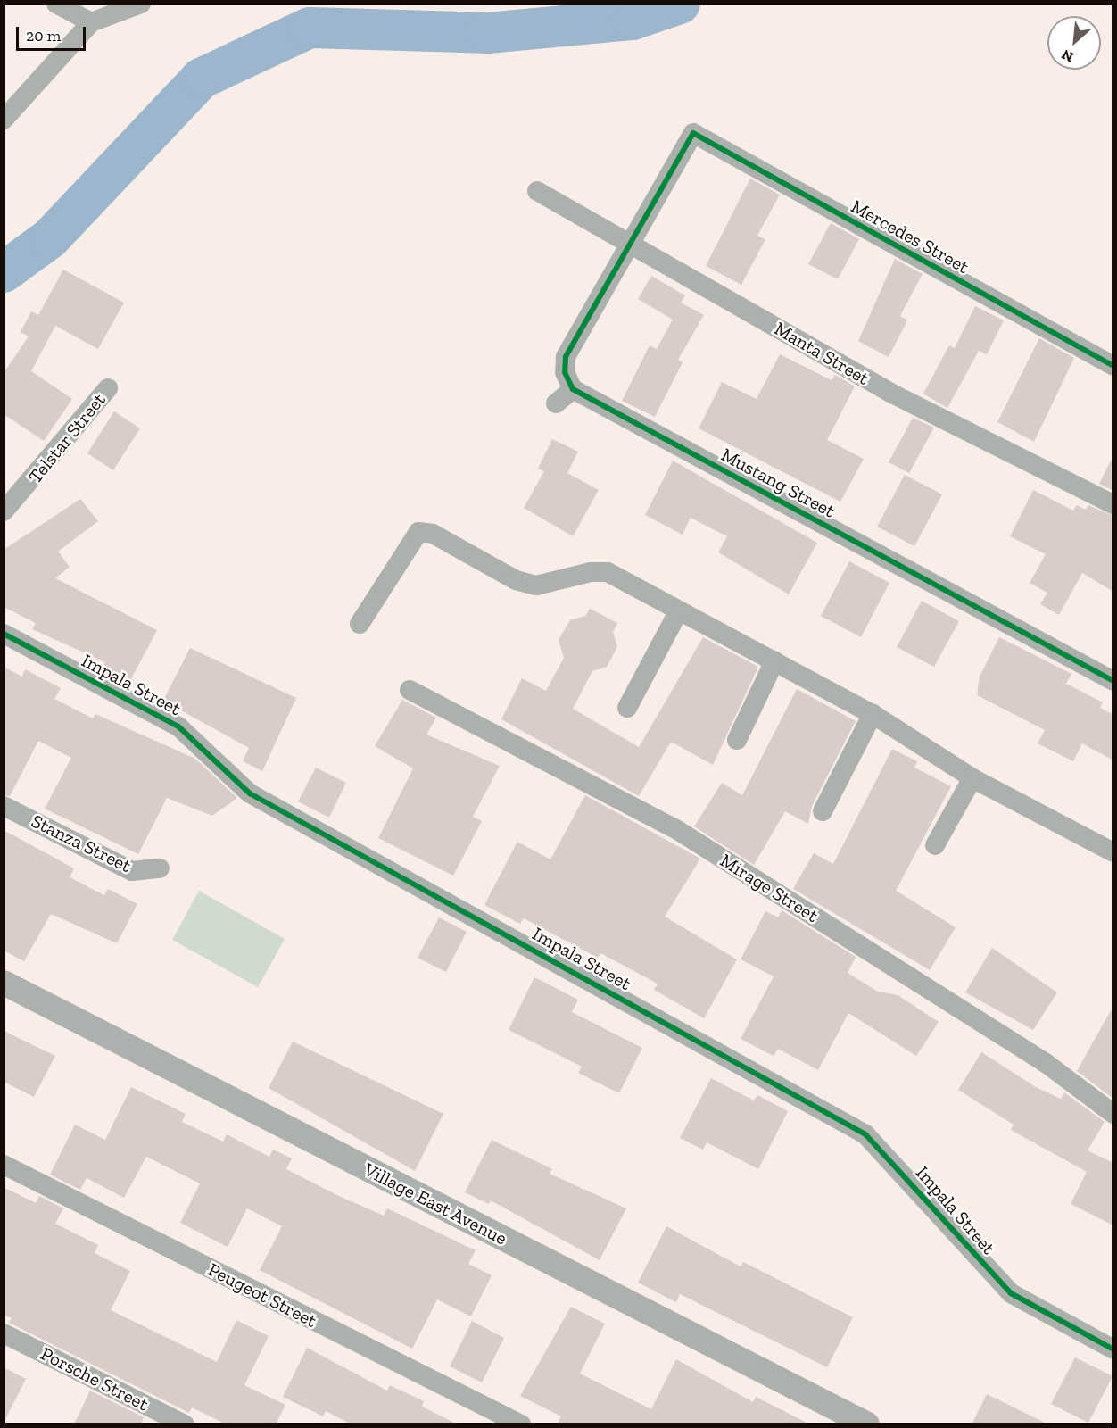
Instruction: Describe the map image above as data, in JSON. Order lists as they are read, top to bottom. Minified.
{"streets":{"street":["Mercedes Street","Manta Street","Telstar Street","Mustang Street","Impala Street","Stanza Street","Mirage Street","Village East Avenue","Peugeot Street","Porsche Street"]},"crossings":[["Mercedes Street","Manta Street"]],"scale_bar":"20 m","north":"bottom left"}
